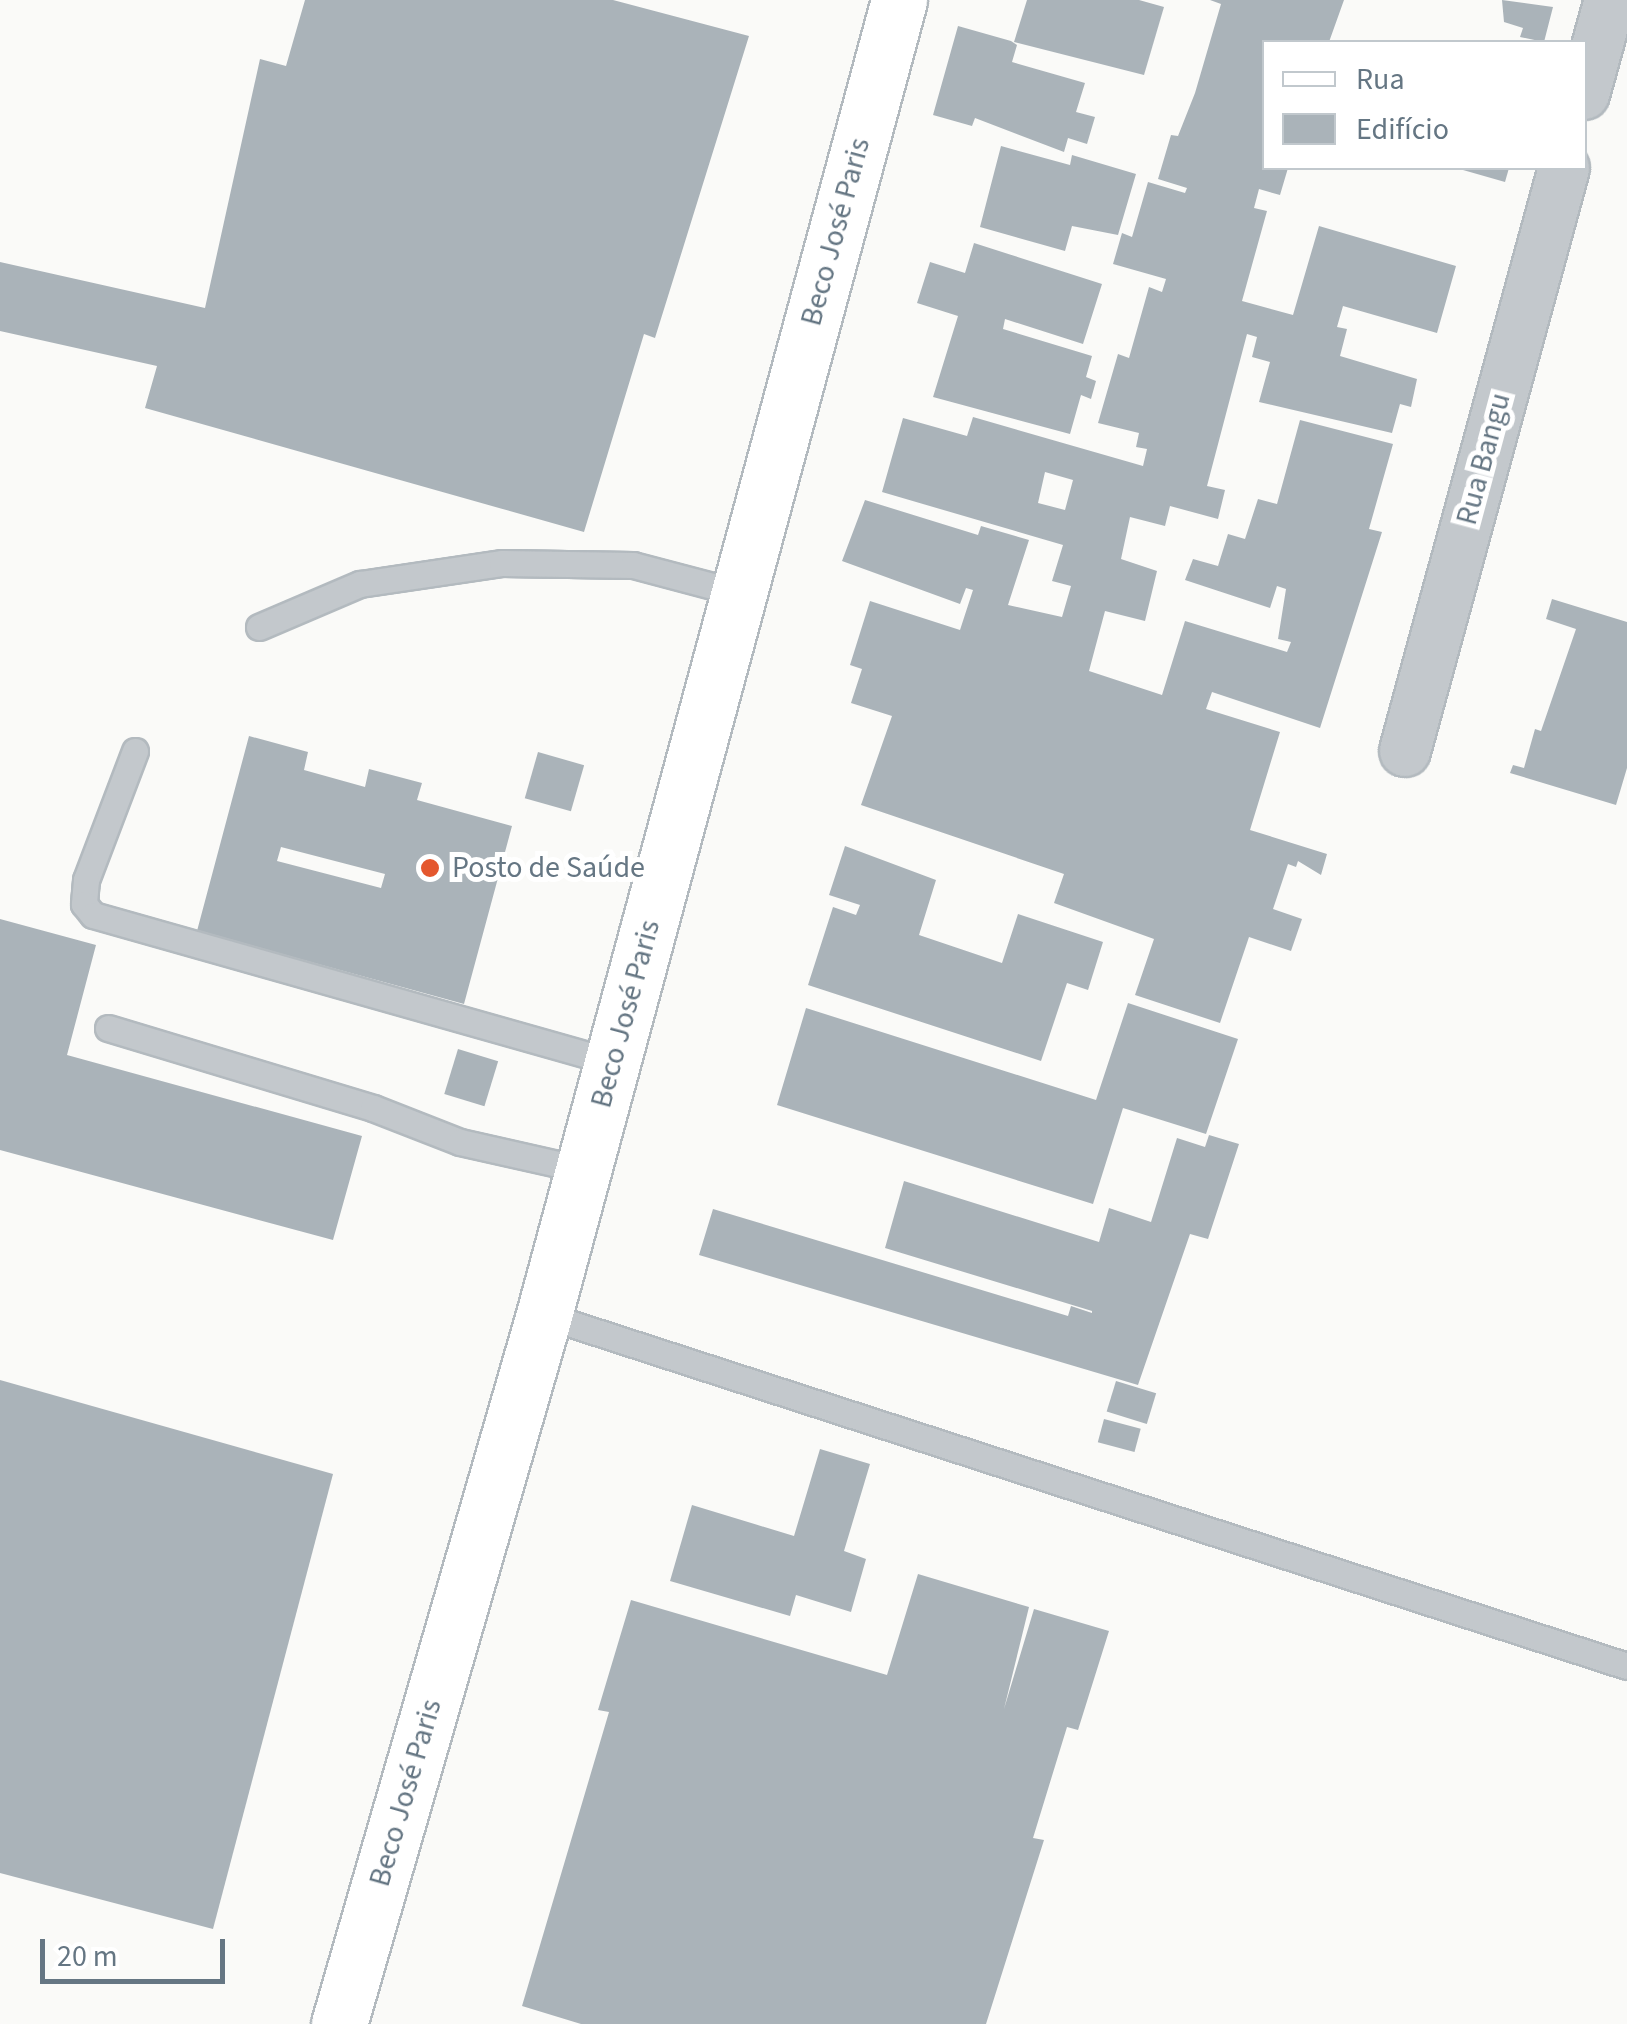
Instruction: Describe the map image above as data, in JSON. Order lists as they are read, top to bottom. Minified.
{"streets":{"street":["Beco José Paris","Rua Bangu"]},"places":["Posto de Saúde"],"legend":["Rua","Edifício"],"scale_bar":"20 m"}
